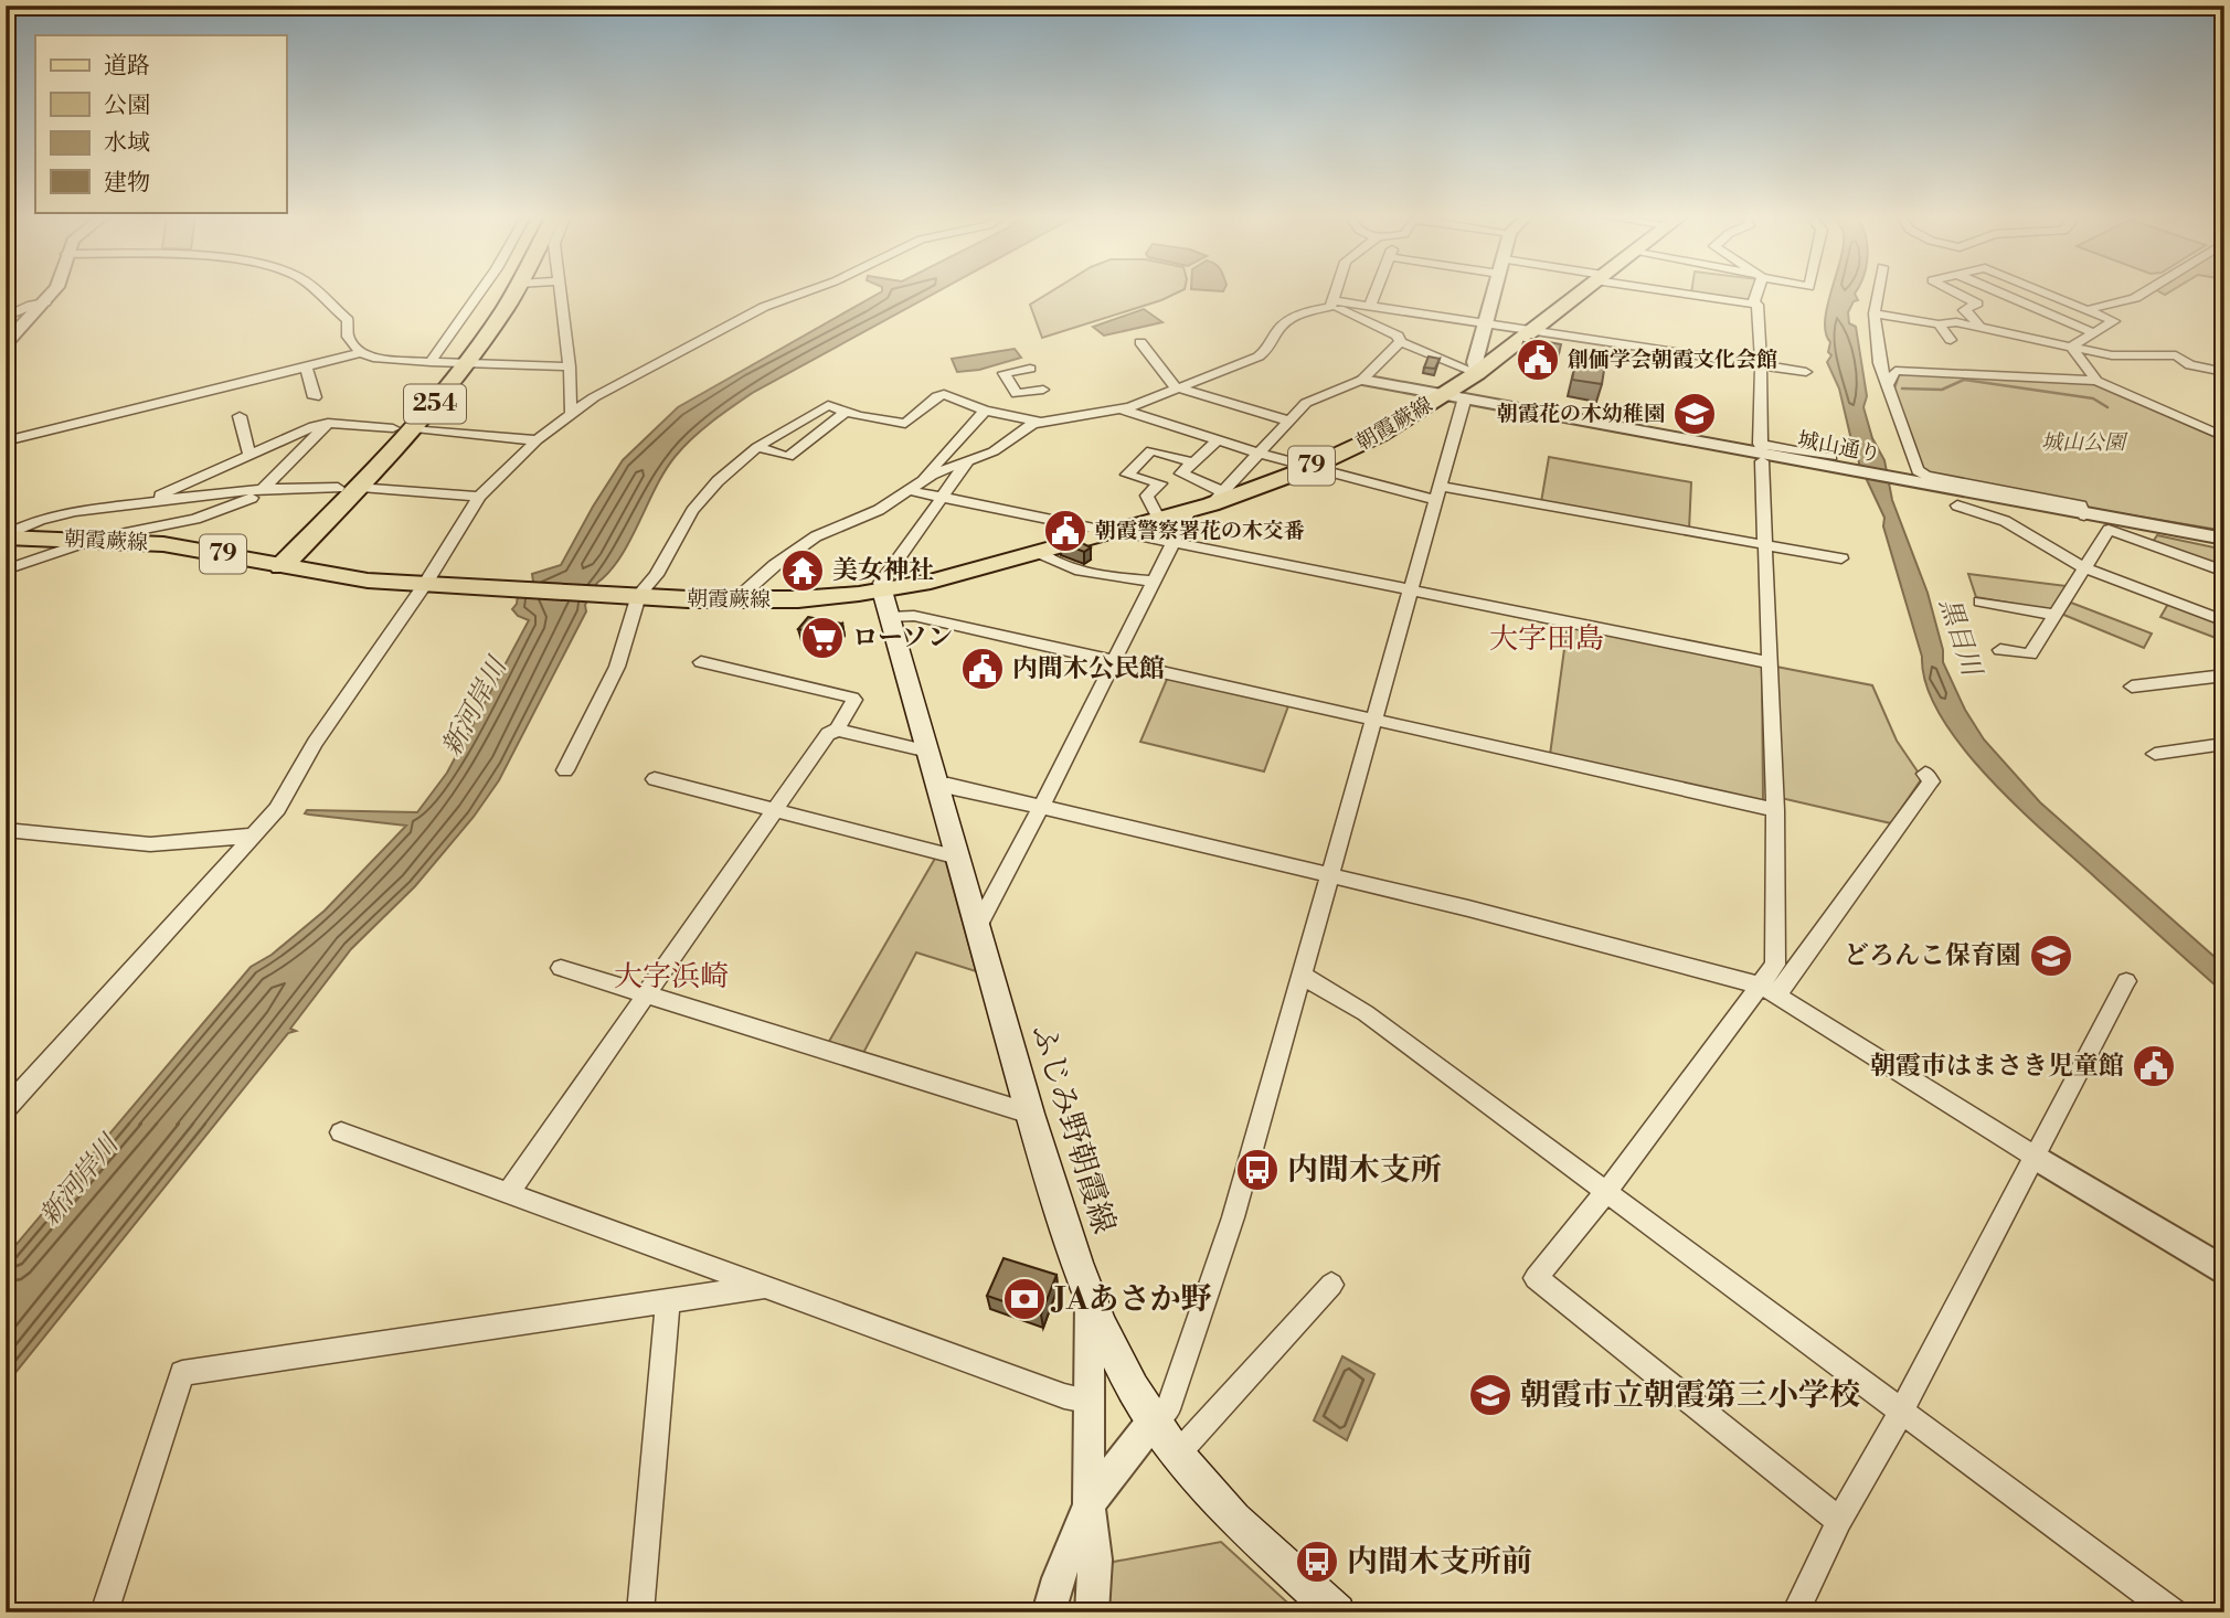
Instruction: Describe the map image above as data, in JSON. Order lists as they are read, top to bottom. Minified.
{"streets":{"highway":["254"],"main road":["朝霞蕨線","79","ふじみ野朝霞線"],"street":["城山通り"]},"crossings":[["254","朝霞蕨線"],["朝霞蕨線","城山通り"],["朝霞蕨線","ふじみ野朝霞線"]],"districts":["大字田島","大字浜崎"],"water":["黒目川","新河岸川"],"parks":["城山公園"],"places":{"public building":["創価学会朝霞文化会館","朝霞警察署花の木交番","内間木公民館","朝霞市はまさき児童館"],"school or university":["朝霞花の木幼稚園","どろんこ保育園","朝霞市立朝霞第三小学校"],"temple":["美女神社"],"supermarket":["ローソン"],"bus stop":["内間木支所","内間木支所前"],"bank":["JAあさか野"]},"legend":["道路","公園","水域","建物"]}
